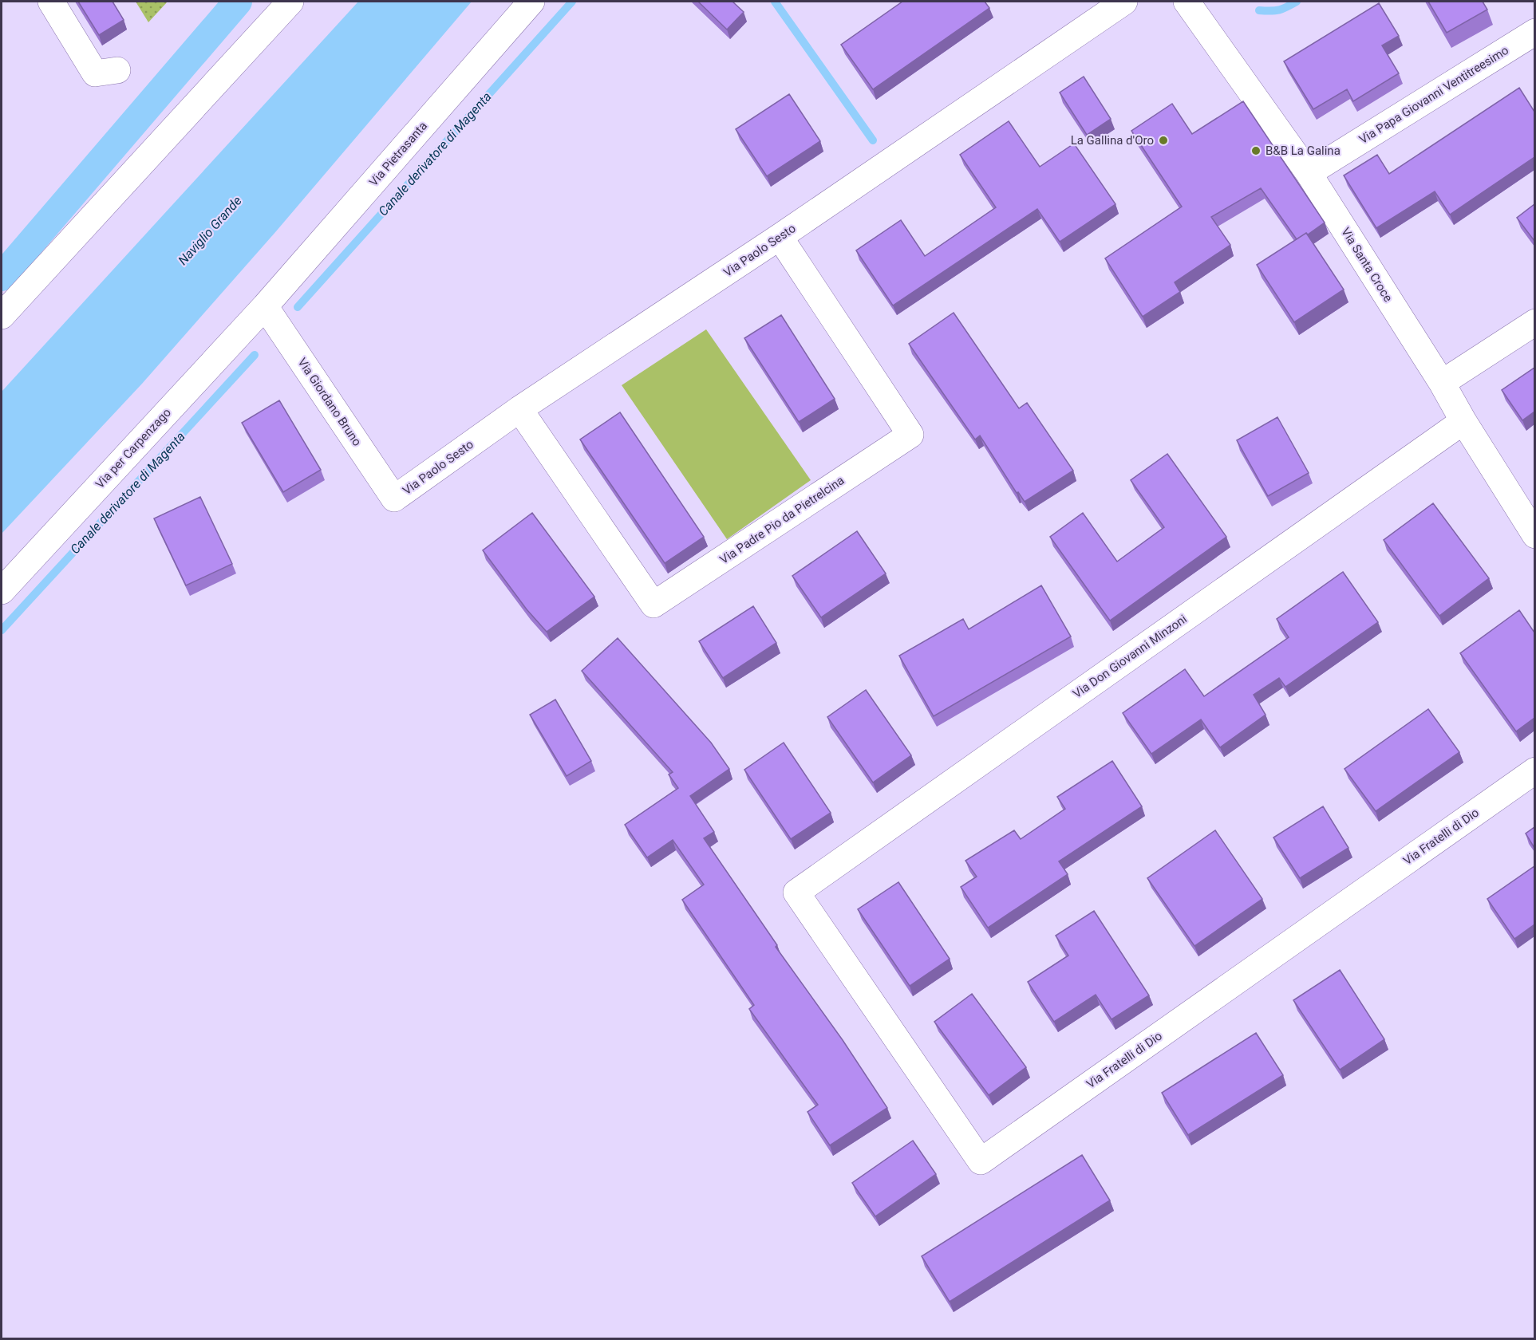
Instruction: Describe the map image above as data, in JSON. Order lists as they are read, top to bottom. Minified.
{"streets":{"street":["Via Papa Giovanni Ventitreesimo","Via Pietrasanta","Via Paolo Sesto","Via Santa Croce","Via Giordano Bruno","Via per Carpenzago","Via Padre Pio da Pietrelcina","Via Don Giovanni Minzoni","Via Fratelli di Dio"]},"crossings":[["Via Papa Giovanni Ventitreesimo","Via Santa Croce"],["Via Pietrasanta","Via Giordano Bruno"],["Via Pietrasanta","Via per Carpenzago"],["Via Paolo Sesto","Via Giordano Bruno"],["Via Paolo Sesto","Via Padre Pio da Pietrelcina"],["Via Santa Croce","Via Don Giovanni Minzoni"],["Via Giordano Bruno","Via per Carpenzago"],["Via Don Giovanni Minzoni","Via Fratelli di Dio"]],"water":["Canale derivatore di Magenta","Naviglio Grande"],"places":["La Gallina d'Oro","B&B La Galina"]}
